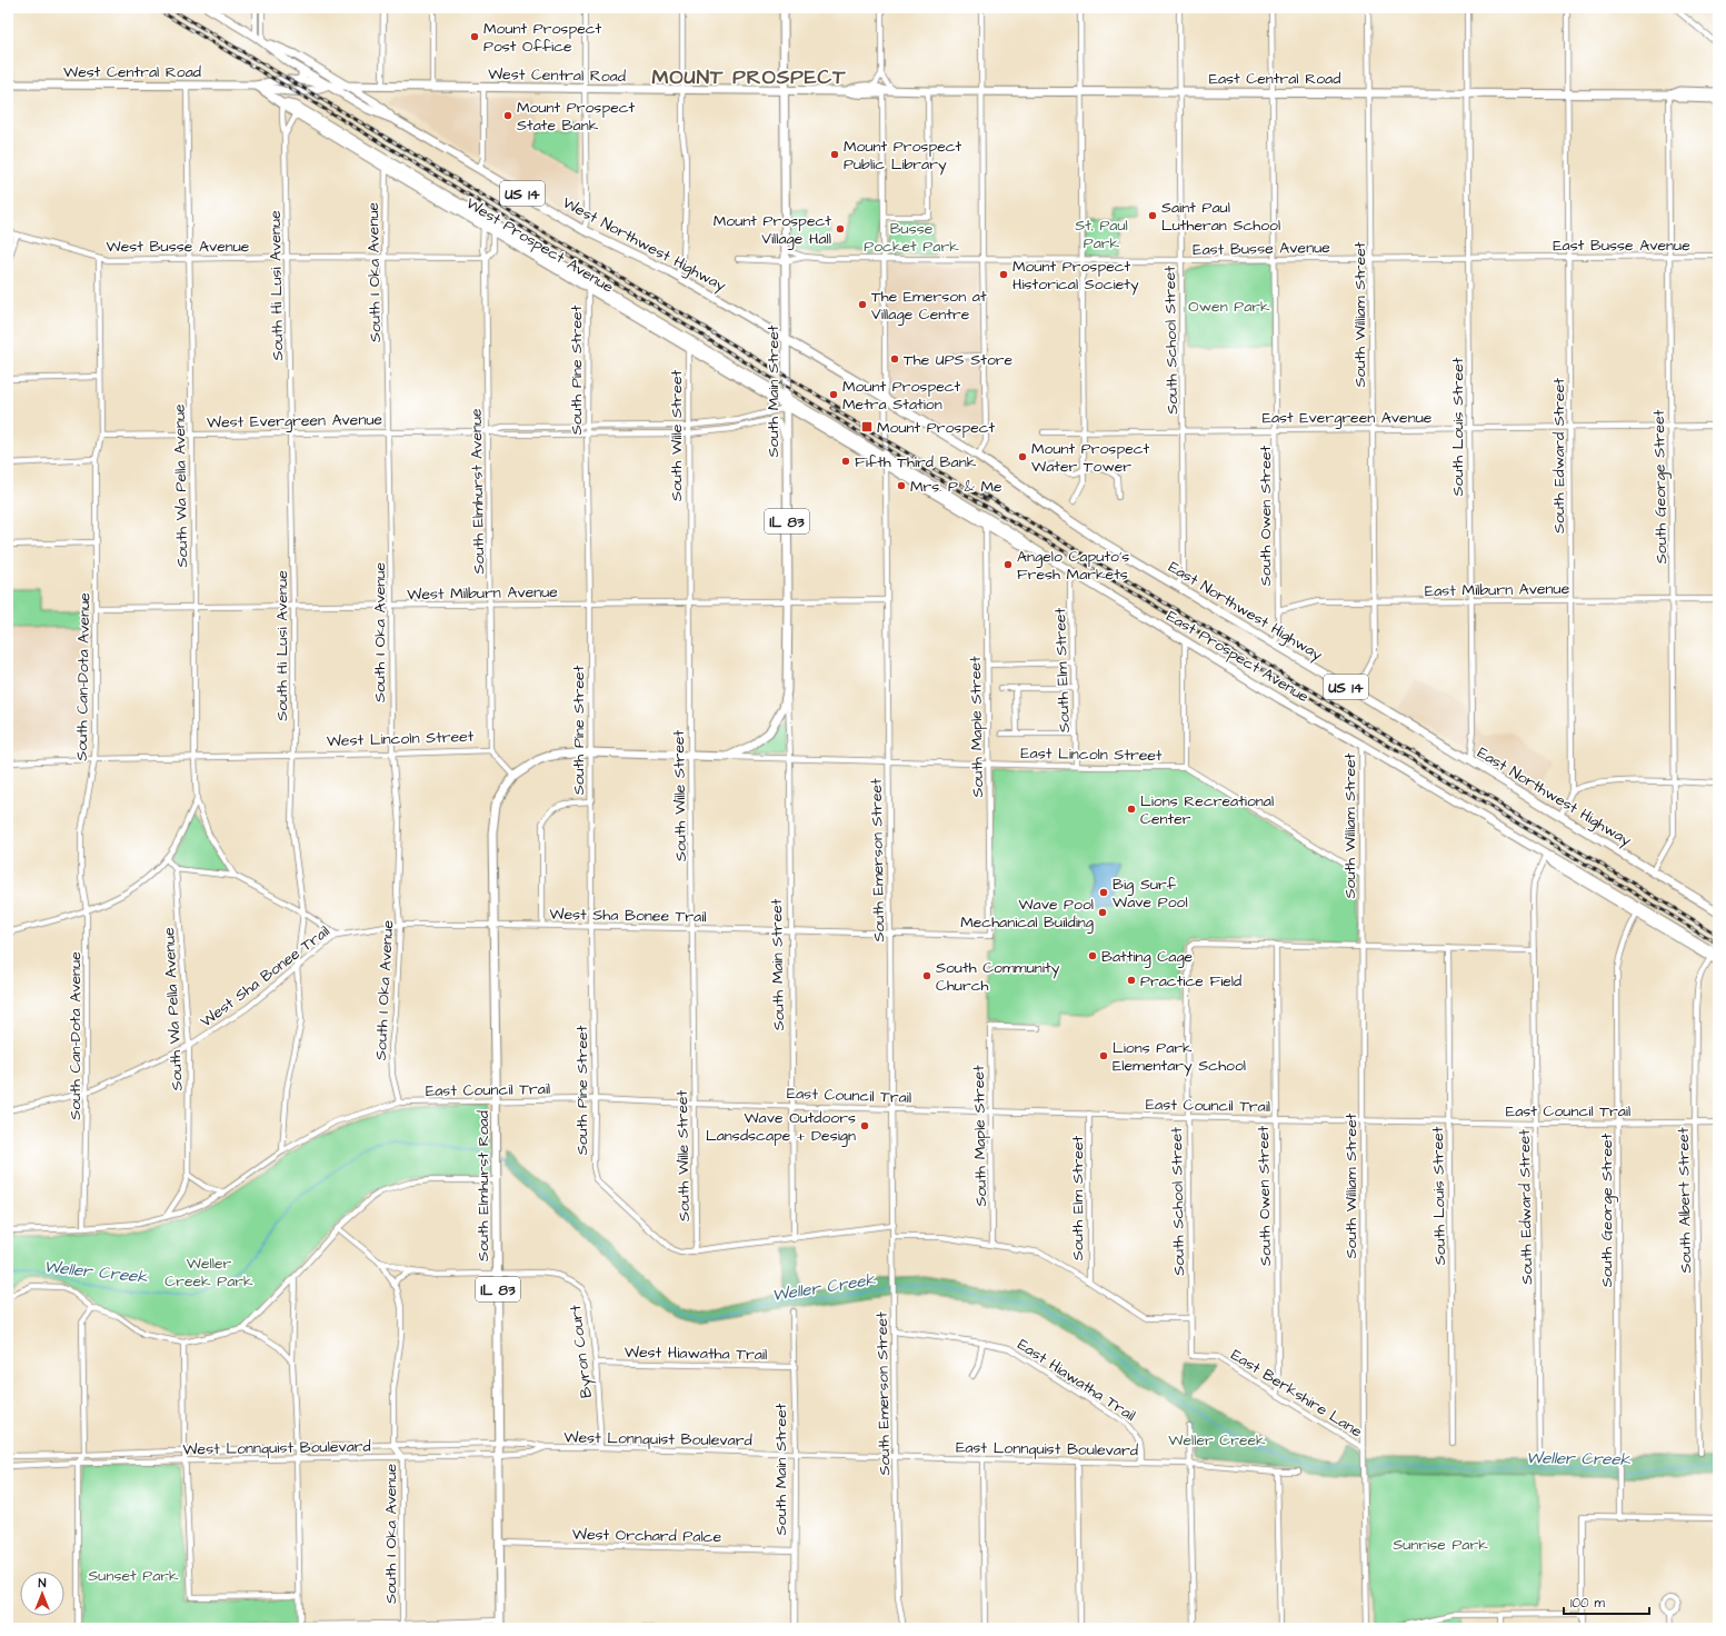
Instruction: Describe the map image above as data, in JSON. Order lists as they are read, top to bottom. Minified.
{"streets":{"main road":["West Central Road","East Central Road","US 14","West Northwest Highway","West Prospect Avenue","South Main Street","IL 83","East Northwest Highway","East Prospect Avenue","South Elmhurst Road"],"street":["East Busse Avenue","West Busse Avenue","South I Oka Avenue","South Hi Lusi Avenue","South William Street","South School Street","South Pine Street","East Evergreen Avenue","West Evergreen Avenue","South Louis Street","South Wille Street","South Edward Street","South Wa Pella Avenue","South George Street","South Elmhurst Avenue","South Owen Street","East Milburn Avenue","West Milburn Avenue","South Elm Street","South Can-Dota Avenue","South Maple Street","West Lincoln Street","East Lincoln Street","South Emerson Street","West Sha Bonee Trail","East Council Trail","South Albert Street","Byron Court","West Hiawatha Trail","East Hiawatha Trail","East Berkshire Lane","West Lonnquist Boulevard","East Lonnquist Boulevard","West Orchard Palce"]},"crossings":[["West Central Road","East Central Road"],["West Central Road","West Northwest Highway"],["West Central Road","West Prospect Avenue"],["West Central Road","South Main Street"],["West Central Road","South Wa Pella Avenue"],["West Central Road","IL 83"],["East Central Road","South William Street"],["East Central Road","South School Street"],["East Central Road","South Main Street"],["East Central Road","South Louis Street"],["East Central Road","South Edward Street"],["East Central Road","South George Street"],["East Central Road","South Owen Street"],["East Central Road","IL 83"],["East Central Road","South Emerson Street"],["West Northwest Highway","South Main Street"],["West Northwest Highway","East Northwest Highway"],["West Prospect Avenue","South I Oka Avenue"],["West Prospect Avenue","South Hi Lusi Avenue"],["West Prospect Avenue","South Pine Street"],["West Prospect Avenue","South Main Street"],["West Prospect Avenue","West Evergreen Avenue"],["West Prospect Avenue","South Wille Street"],["West Prospect Avenue","South Elmhurst Avenue"],["West Prospect Avenue","East Prospect Avenue"],["East Busse Avenue","South William Street"],["East Busse Avenue","South School Street"],["East Busse Avenue","South Main Street"],["East Busse Avenue","South Louis Street"],["East Busse Avenue","South Edward Street"],["East Busse Avenue","South George Street"],["East Busse Avenue","South Owen Street"],["East Busse Avenue","South Emerson Street"],["West Busse Avenue","South I Oka Avenue"],["West Busse Avenue","South Hi Lusi Avenue"],["West Busse Avenue","South Wa Pella Avenue"],["West Busse Avenue","South Elmhurst Avenue"],["West Busse Avenue","South Can-Dota Avenue"],["South I Oka Avenue","West Evergreen Avenue"],["South I Oka Avenue","West Milburn Avenue"],["South I Oka Avenue","West Lincoln Street"],["South I Oka Avenue","West Sha Bonee Trail"],["South I Oka Avenue","East Council Trail"],["South I Oka Avenue","West Lonnquist Boulevard"],["South Hi Lusi Avenue","West Evergreen Avenue"],["South Hi Lusi Avenue","West Milburn Avenue"],["South Hi Lusi Avenue","West Lincoln Street"],["South Hi Lusi Avenue","West Sha Bonee Trail"],["South Hi Lusi Avenue","East Council Trail"],["South William Street","East Evergreen Avenue"],["South William Street","East Milburn Avenue"],["South William Street","East Northwest Highway"],["South William Street","East Prospect Avenue"],["South William Street","East Lincoln Street"],["South William Street","East Council Trail"],["South William Street","East Berkshire Lane"],["South School Street","East Evergreen Avenue"],["South School Street","South Owen Street"],["South School Street","East Northwest Highway"],["South School Street","East Council Trail"],["South School Street","East Berkshire Lane"],["South Pine Street","West Evergreen Avenue"],["South Pine Street","South Wille Street"],["South Pine Street","IL 83"],["South Pine Street","West Milburn Avenue"],["South Pine Street","West Sha Bonee Trail"],["South Pine Street","East Council Trail"],["South Main Street","West Evergreen Avenue"],["South Main Street","IL 83"],["South Main Street","West Milburn Avenue"],["South Main Street","East Northwest Highway"],["South Main Street","East Prospect Avenue"],["South Main Street","East Lincoln Street"],["South Main Street","West Sha Bonee Trail"],["South Main Street","East Council Trail"],["South Main Street","West Hiawatha Trail"],["South Main Street","West Lonnquist Boulevard"],["South Main Street","East Lonnquist Boulevard"],["South Main Street","West Orchard Palce"],["East Evergreen Avenue","South Louis Street"],["East Evergreen Avenue","South Edward Street"],["East Evergreen Avenue","South George Street"],["East Evergreen Avenue","South Owen Street"],["West Evergreen Avenue","South Wille Street"],["West Evergreen Avenue","South Wa Pella Avenue"],["West Evergreen Avenue","South Elmhurst Avenue"],["West Evergreen Avenue","East Prospect Avenue"],["West Evergreen Avenue","South Can-Dota Avenue"],["South Louis Street","East Milburn Avenue"],["South Louis Street","East Northwest Highway"],["South Louis Street","East Council Trail"],["South Wille Street","IL 83"],["South Wille Street","West Milburn Avenue"],["South Wille Street","West Sha Bonee Trail"],["South Wille Street","East Council Trail"],["South Edward Street","East Milburn Avenue"],["South Edward Street","East Northwest Highway"],["South Edward Street","East Prospect Avenue"],["South Edward Street","East Council Trail"],["South Wa Pella Avenue","West Milburn Avenue"],["South Wa Pella Avenue","West Lincoln Street"],["South Wa Pella Avenue","West Sha Bonee Trail"],["South Wa Pella Avenue","East Council Trail"],["South George Street","East Milburn Avenue"],["South George Street","East Northwest Highway"],["South George Street","East Prospect Avenue"],["South George Street","East Council Trail"],["South Elmhurst Avenue","West Milburn Avenue"],["South Elmhurst Avenue","West Lincoln Street"],["South Owen Street","East Milburn Avenue"],["South Owen Street","East Northwest Highway"],["South Owen Street","East Council Trail"],["South Owen Street","East Berkshire Lane"],["IL 83","West Lincoln Street"],["IL 83","East Lincoln Street"],["IL 83","South Elmhurst Road"],["West Milburn Avenue","South Can-Dota Avenue"],["East Northwest Highway","South Emerson Street"],["East Prospect Avenue","South Elm Street"],["East Prospect Avenue","South Maple Street"],["East Prospect Avenue","South Emerson Street"],["East Prospect Avenue","South Albert Street"],["South Elm Street","East Lincoln Street"],["South Elm Street","East Council Trail"],["South Can-Dota Avenue","West Lincoln Street"],["South Can-Dota Avenue","West Sha Bonee Trail"],["South Can-Dota Avenue","East Council Trail"],["South Maple Street","East Lincoln Street"],["South Maple Street","West Sha Bonee Trail"],["South Maple Street","East Council Trail"],["West Lincoln Street","South Elmhurst Road"],["East Lincoln Street","South Emerson Street"],["South Emerson Street","West Sha Bonee Trail"],["South Emerson Street","East Council Trail"],["South Emerson Street","East Hiawatha Trail"],["South Emerson Street","East Lonnquist Boulevard"],["West Sha Bonee Trail","South Elmhurst Road"],["East Council Trail","South Elmhurst Road"],["East Council Trail","South Albert Street"],["South Elmhurst Road","Byron Court"],["South Elmhurst Road","West Lonnquist Boulevard"],["South Elmhurst Road","West Orchard Palce"],["Byron Court","West Hiawatha Trail"],["Byron Court","West Lonnquist Boulevard"],["East Hiawatha Trail","East Lonnquist Boulevard"],["West Lonnquist Boulevard","East Lonnquist Boulevard"]],"districts":["MOUNT PROSPECT"],"water":["Weller Creek"],"parks":["St. Paul Park","Busse Pocket Park","Owen Park","Weller Creek Park","Weller Creek","Sunrise Park","Sunset Park"],"places":{"other":["Mount Prospect Post Office","Mount Prospect State Bank","Mount Prospect Public Library","Saint Paul Lutheran School","Mount Prospect Village Hall","Mount Prospect Historical Society","The Emerson at Village Centre","The UPS Store","Mount Prospect Metra Station","Mount Prospect Water Tower","Fifth Third Bank","Mrs. P & Me","Angelo Caputo's Fresh Markets","Lions Recreational Center","Big Surf Wave Pool","Wave Pool Mechanical Building","Batting Cage","South Community Church","Practice Field","Lions Park Elementary School","Wave Outdoors Lansdscape + Design"],"transit":["Mount Prospect"]},"scale_bar":"100 m","north":"top"}
